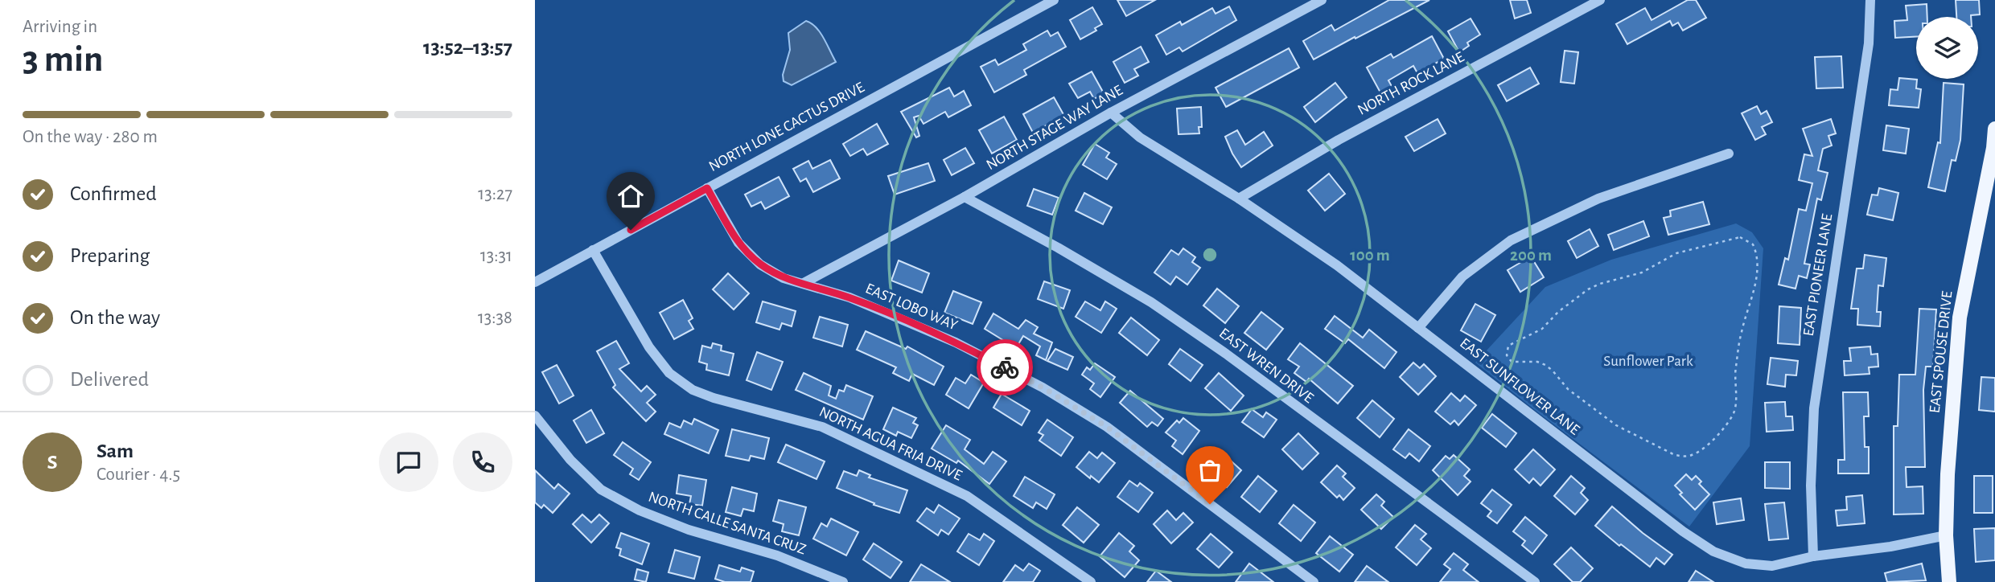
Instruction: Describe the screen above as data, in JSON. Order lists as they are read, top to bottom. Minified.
{"streets":{"main road":["EAST SPOUSE DRIVE"],"street":["NORTH ROCK LANE","NORTH LONE CACTUS DRIVE","NORTH STAGE WAY LANE","EAST PIONEER LANE","EAST LOBO WAY","EAST WREN DRIVE","EAST SUNFLOWER LANE","NORTH AGUA FRIA DRIVE","NORTH CALLE SANTA CRUZ"]},"crossings":[["NORTH ROCK LANE","EAST SUNFLOWER LANE"],["NORTH LONE CACTUS DRIVE","EAST LOBO WAY"],["NORTH LONE CACTUS DRIVE","NORTH AGUA FRIA DRIVE"],["NORTH STAGE WAY LANE","EAST LOBO WAY"],["NORTH STAGE WAY LANE","EAST WREN DRIVE"],["NORTH STAGE WAY LANE","EAST SUNFLOWER LANE"],["EAST PIONEER LANE","EAST SUNFLOWER LANE"],["EAST SPOUSE DRIVE","EAST SUNFLOWER LANE"]],"parks":["Sunflower Park"],"page":{"heading":["3 min","Arriving in","13:52–13:57"],"panel":["Sam","Courier · 4.5"],"bar":"On the way · 280 m","list":[["Confirmed","13:27"],["Preparing","13:31"],["On the way","13:38"],"Delivered"],"round":"S"},"rings":["100 m","200 m"]}
